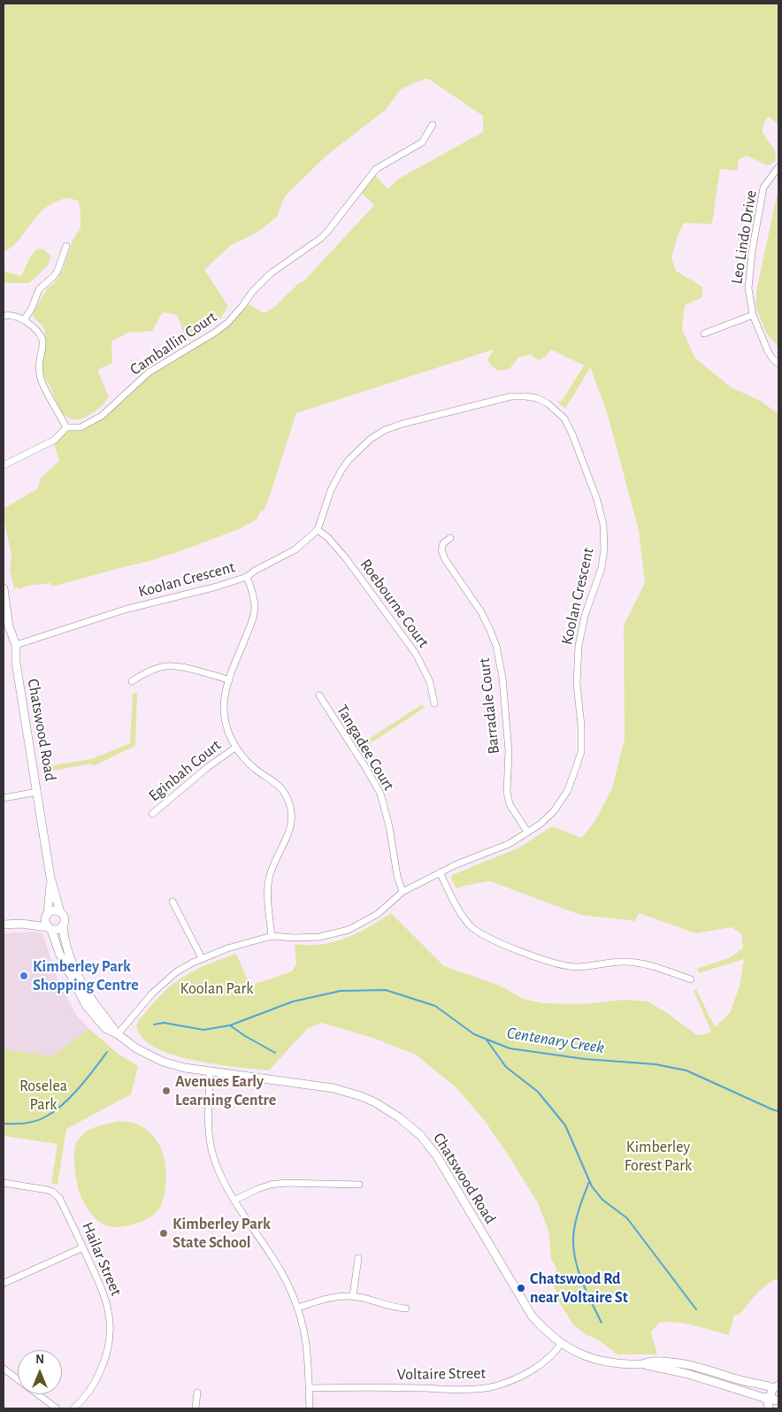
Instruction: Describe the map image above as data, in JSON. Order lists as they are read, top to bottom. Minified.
{"streets":{"street":["Leo Lindo Drive","Camballin Court","Koolan Crescent","Roebourne Court","Barradale Court","Chatswood Road","Tangadee Court","Eginbah Court","Hailar Street","Voltaire Street"]},"crossings":[["Koolan Crescent","Roebourne Court"],["Koolan Crescent","Barradale Court"],["Koolan Crescent","Chatswood Road"],["Koolan Crescent","Tangadee Court"],["Chatswood Road","Voltaire Street"]],"water":["Centenary Creek"],"parks":["Koolan Park","Roselea Park","Kimberley Forest Park"],"places":["Kimberley Park Shopping Centre","Avenues Early Learning Centre","Kimberley Park State School","Chatswood Rd near Voltaire St"],"north":"top"}
